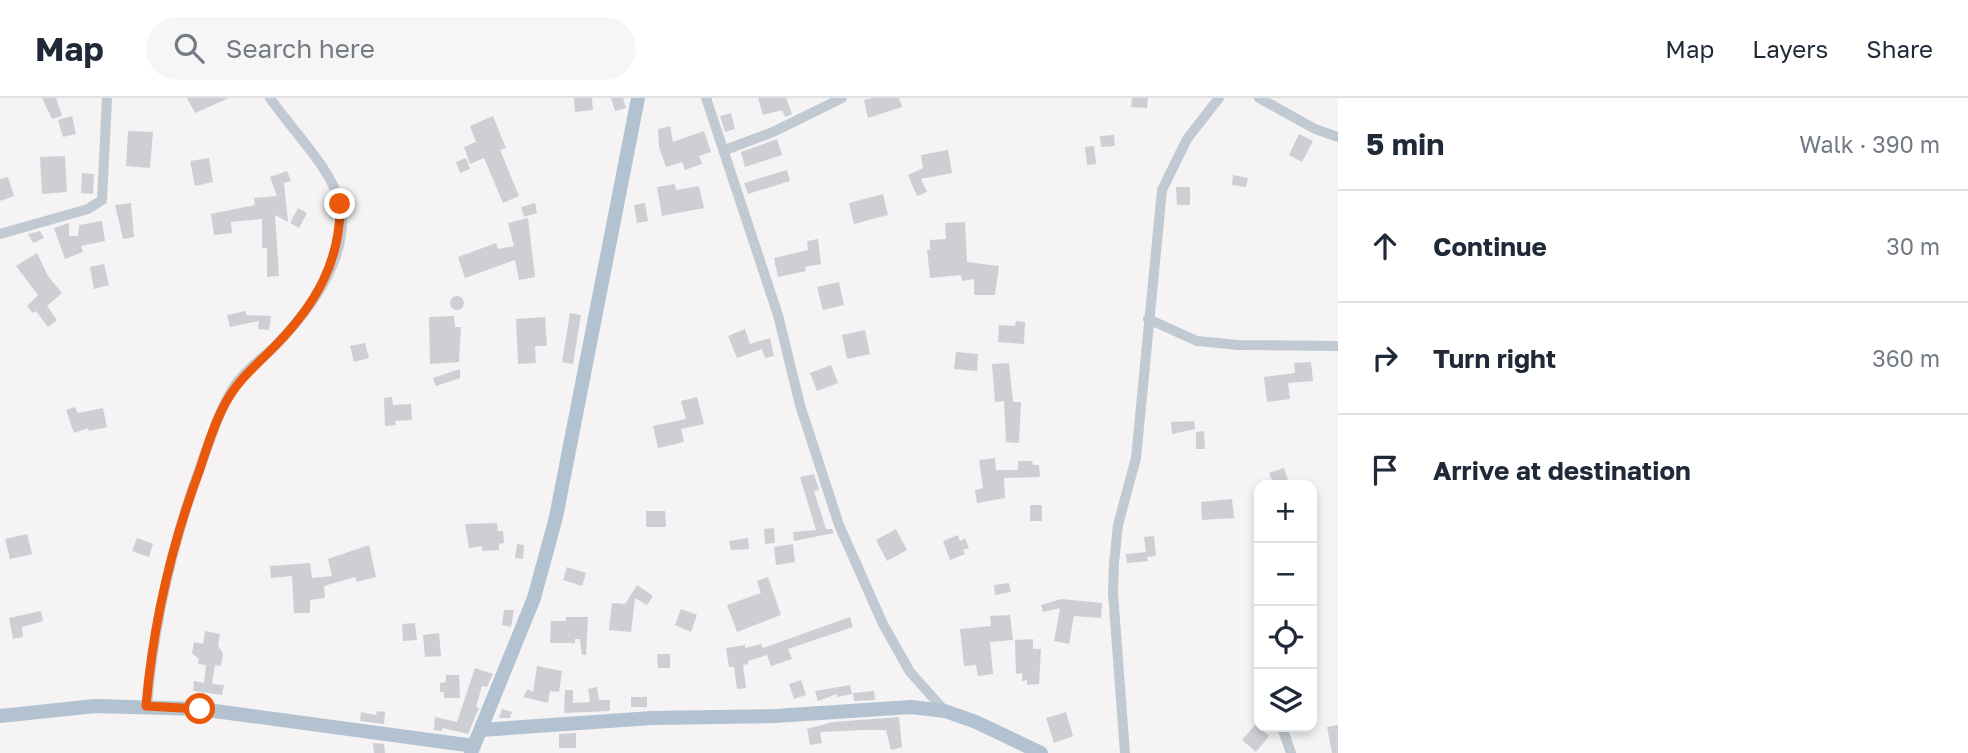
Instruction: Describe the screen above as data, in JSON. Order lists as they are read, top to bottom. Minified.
{"page":{"header":"Map","search":"Search here","nav":["Map","Layers","Share"],"heading":["5 min","Walk · 390 m"],"list":[["Continue","30 m"],["Turn right","360 m"],"Arrive at destination"],"map_buttons":["+","−"]}}
